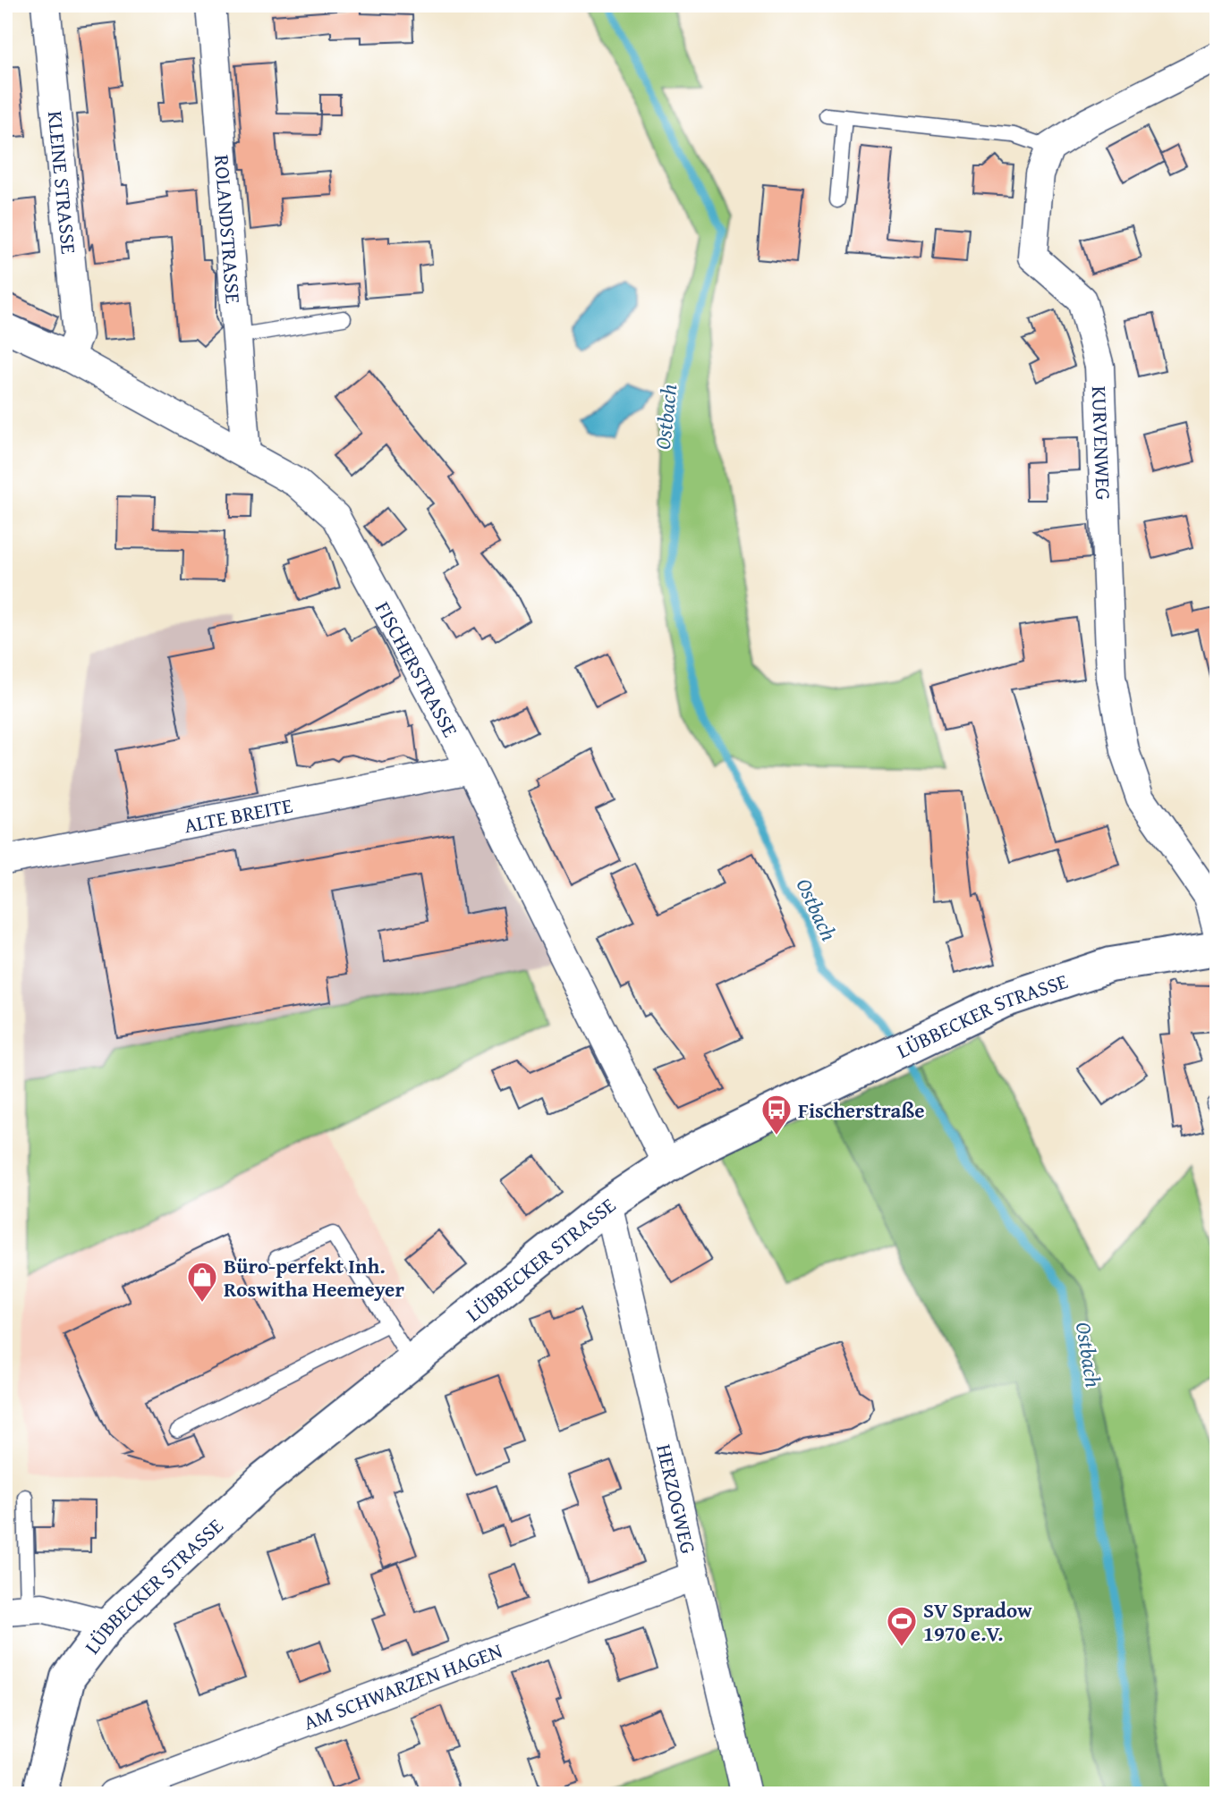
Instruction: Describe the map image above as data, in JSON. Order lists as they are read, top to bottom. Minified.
{"streets":{"main road":["LÜBBECKER STRASSE"],"street":["KLEINE STRASSE","ROLANDSTRASSE","KURVENWEG","FISCHERSTRASSE","ALTE BREITE","HERZOGWEG","AM SCHWARZEN HAGEN"]},"crossings":[["KLEINE STRASSE","FISCHERSTRASSE"],["ROLANDSTRASSE","FISCHERSTRASSE"],["FISCHERSTRASSE","ALTE BREITE"],["FISCHERSTRASSE","LÜBBECKER STRASSE"],["LÜBBECKER STRASSE","HERZOGWEG"],["HERZOGWEG","AM SCHWARZEN HAGEN"]],"water":["Ostbach"],"places":{"bus stop":["Fischerstraße"],"shop":["Büro-perfekt Inh. Roswitha Heemeyer"],"sports":["SV Spradow 1970 e.V."]}}
